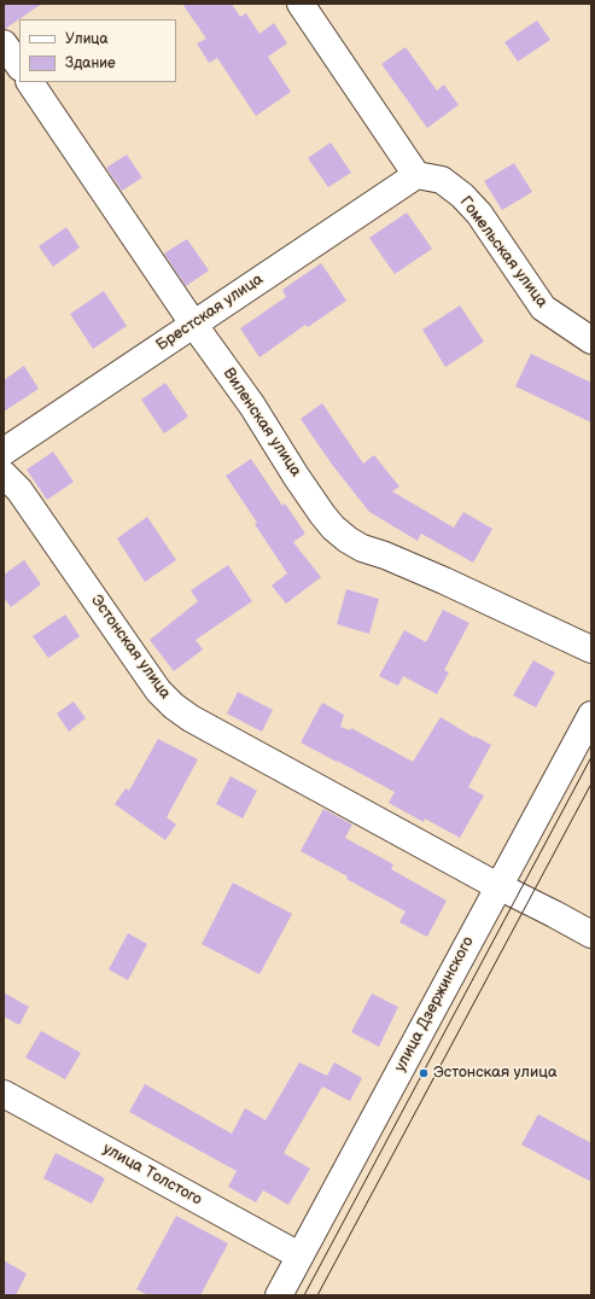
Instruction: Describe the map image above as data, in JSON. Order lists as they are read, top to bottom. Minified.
{"streets":{"street":["Гомельская улица","Брестская улица","Виленская улица","Эстонская улица","улица Дзержинского","улица Толстого"]},"crossings":[["Гомельская улица","Брестская улица"],["Брестская улица","Виленская улица"],["Эстонская улица","улица Дзержинского"],["улица Дзержинского","улица Толстого"]],"places":["Эстонская улица"],"legend":["Улица","Здание"]}
